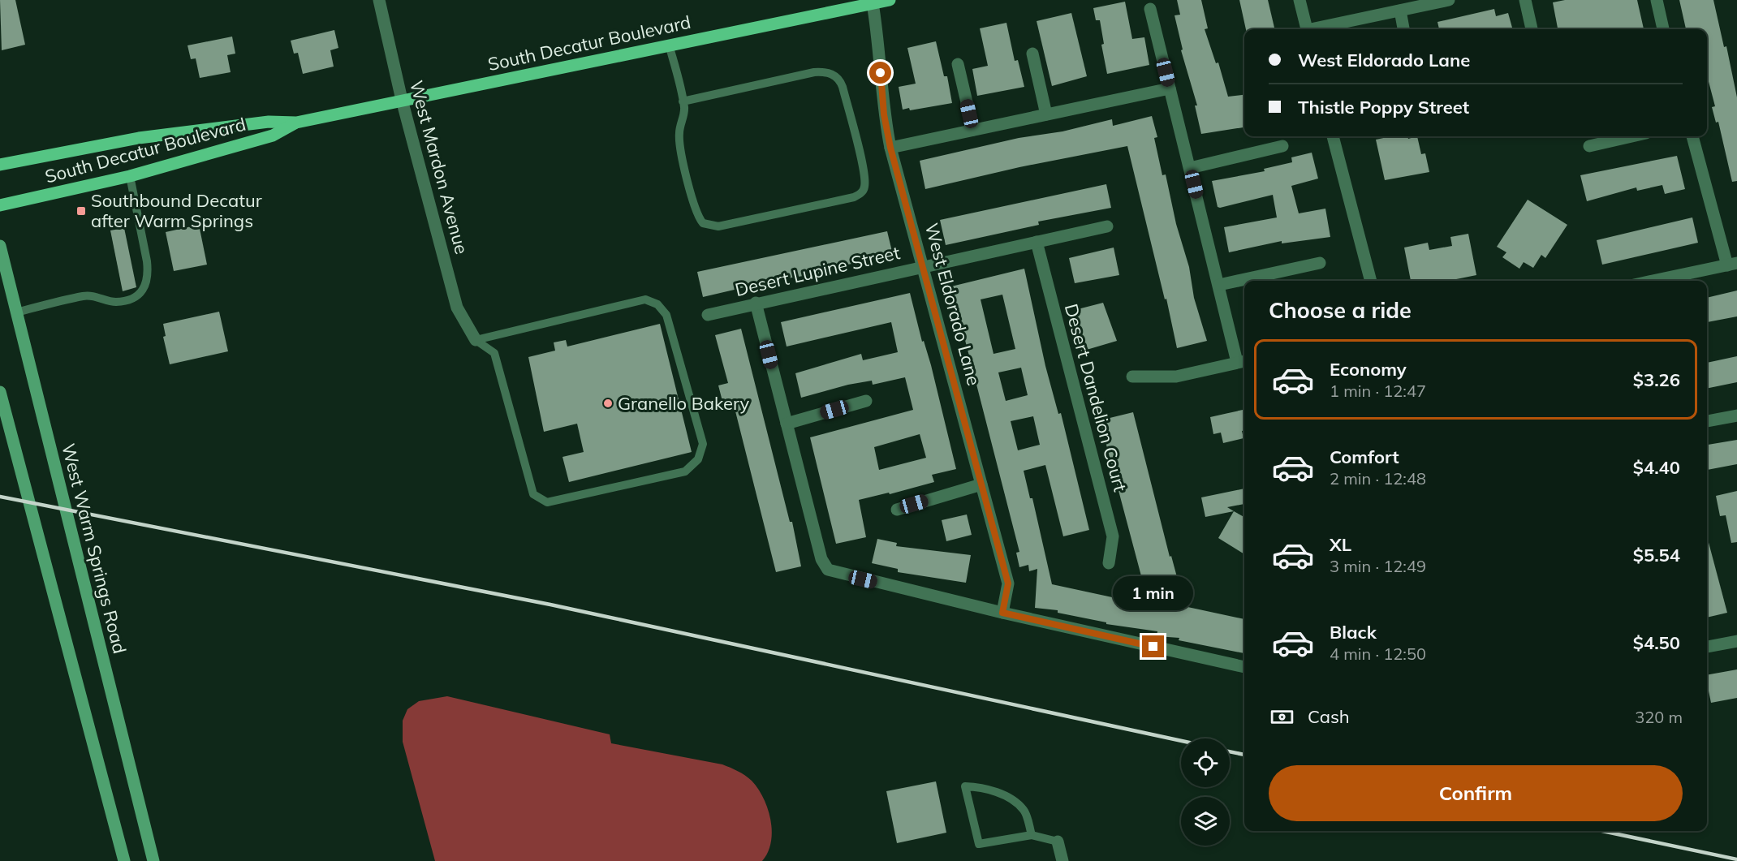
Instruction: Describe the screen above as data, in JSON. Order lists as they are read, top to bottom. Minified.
{"streets":{"main road":["South Decatur Boulevard","West Warm Springs Road"],"street":["West Mardon Avenue","Desert Lupine Street","West Eldorado Lane","Desert Dandelion Court"]},"crossings":[["South Decatur Boulevard","West Mardon Avenue"],["South Decatur Boulevard","West Eldorado Lane"],["Desert Lupine Street","West Eldorado Lane"],["Desert Lupine Street","Desert Dandelion Court"]],"places":{"transit":["Southbound Decatur after Warm Springs"],"other":["Granello Bakery"]},"page":{"banner":["West Eldorado Lane","Thistle Poppy Street"],"heading":"Choose a ride","list":[{"name":"Economy","note":"1 min · 12:47","value":"$3.26"},{"name":"Comfort","note":"2 min · 12:48","value":"$4.40"},{"name":"XL","note":"3 min · 12:49","value":"$5.54"},{"name":"Black","note":"4 min · 12:50","value":"$4.50"}],"bubble":"1 min","pay":["Cash","320 m"],"buttons":"Confirm"}}
